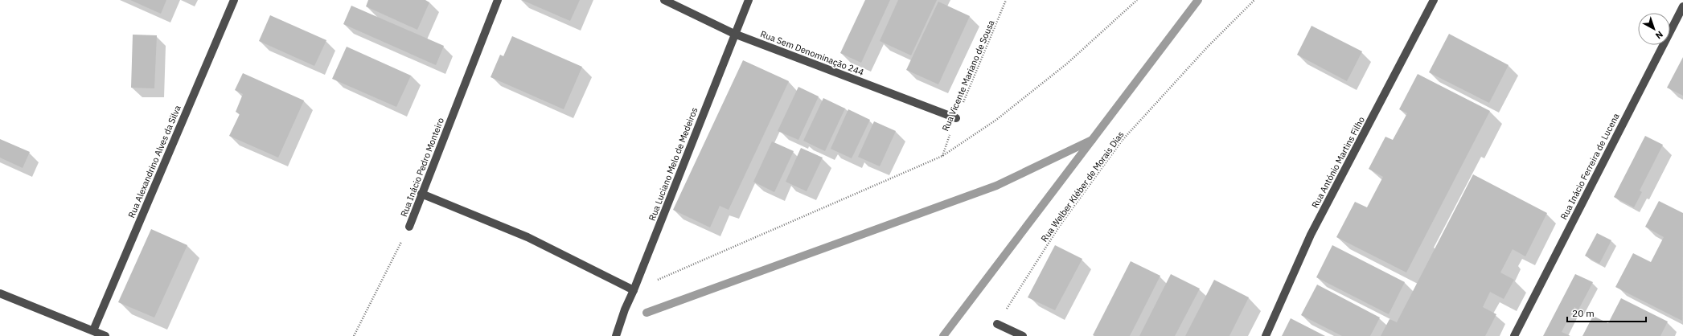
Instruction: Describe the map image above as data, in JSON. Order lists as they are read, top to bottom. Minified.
{"streets":{"street":["Rua Sem Denominação 244","Rua Alexandrino Alves da Silva","Rua António Martins Filho","Rua Luciano Melo de Medeiros","Rua Inácio Ferreira de Lucena","Rua Inácio Pedro Monteiro"],"path":["Rua Vicente Mariano de Sousa","Rua Welber Kléber de Morais Dias"]},"crossings":[["Rua Sem Denominação 244","Rua Vicente Mariano de Sousa"],["Rua Sem Denominação 244","Rua Luciano Melo de Medeiros"]],"scale_bar":"20 m","north":"bottom right"}
